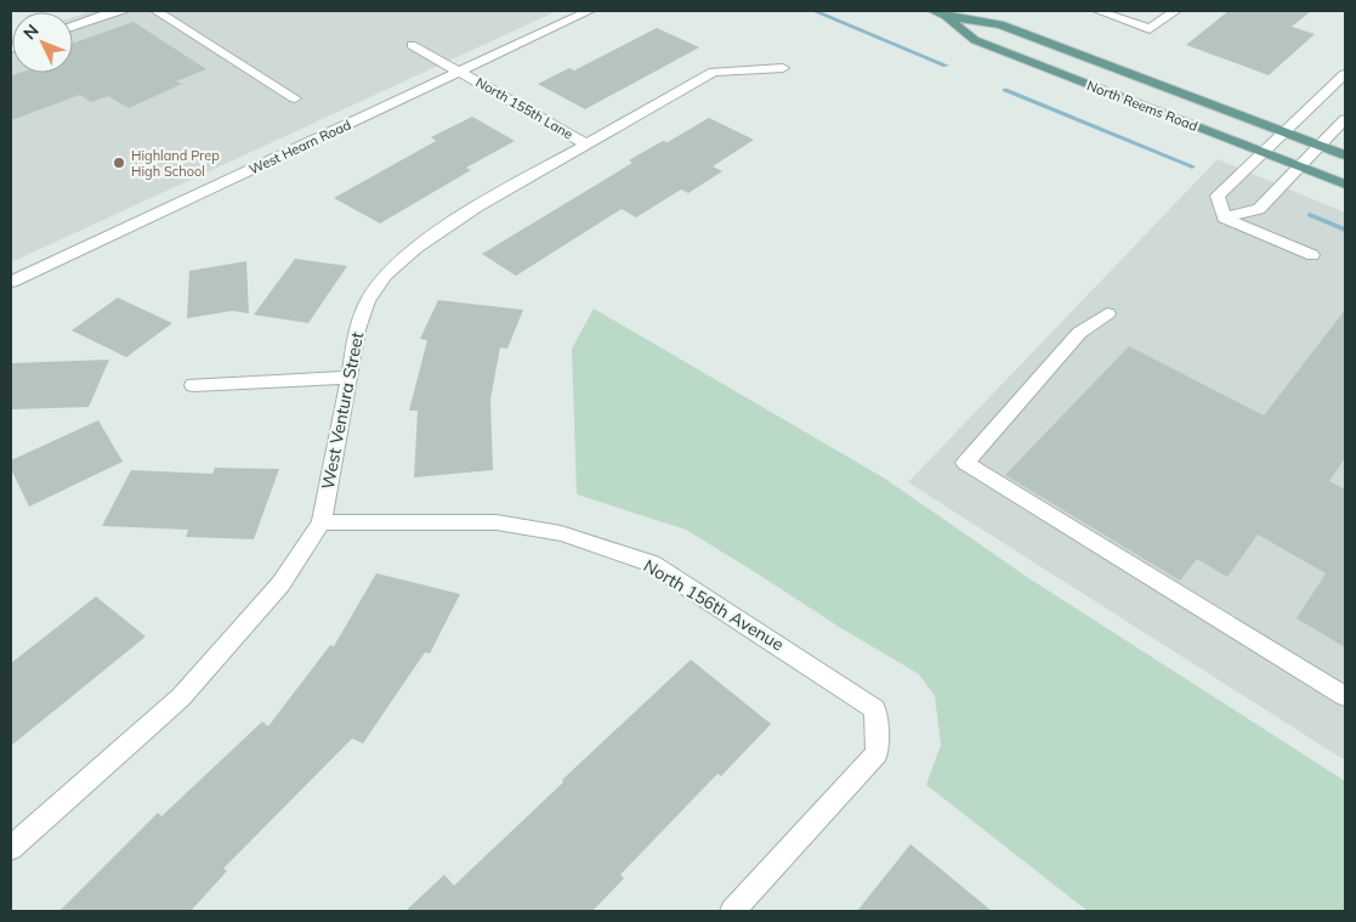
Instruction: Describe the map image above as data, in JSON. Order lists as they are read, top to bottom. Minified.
{"streets":{"main road":["North Reems Road"],"street":["North 155th Lane","West Hearn Road","West Ventura Street","North 156th Avenue"]},"crossings":[["North 155th Lane","West Hearn Road"],["North 155th Lane","West Ventura Street"],["West Ventura Street","North 156th Avenue"]],"places":["Highland Prep High School"],"north":"top left"}
